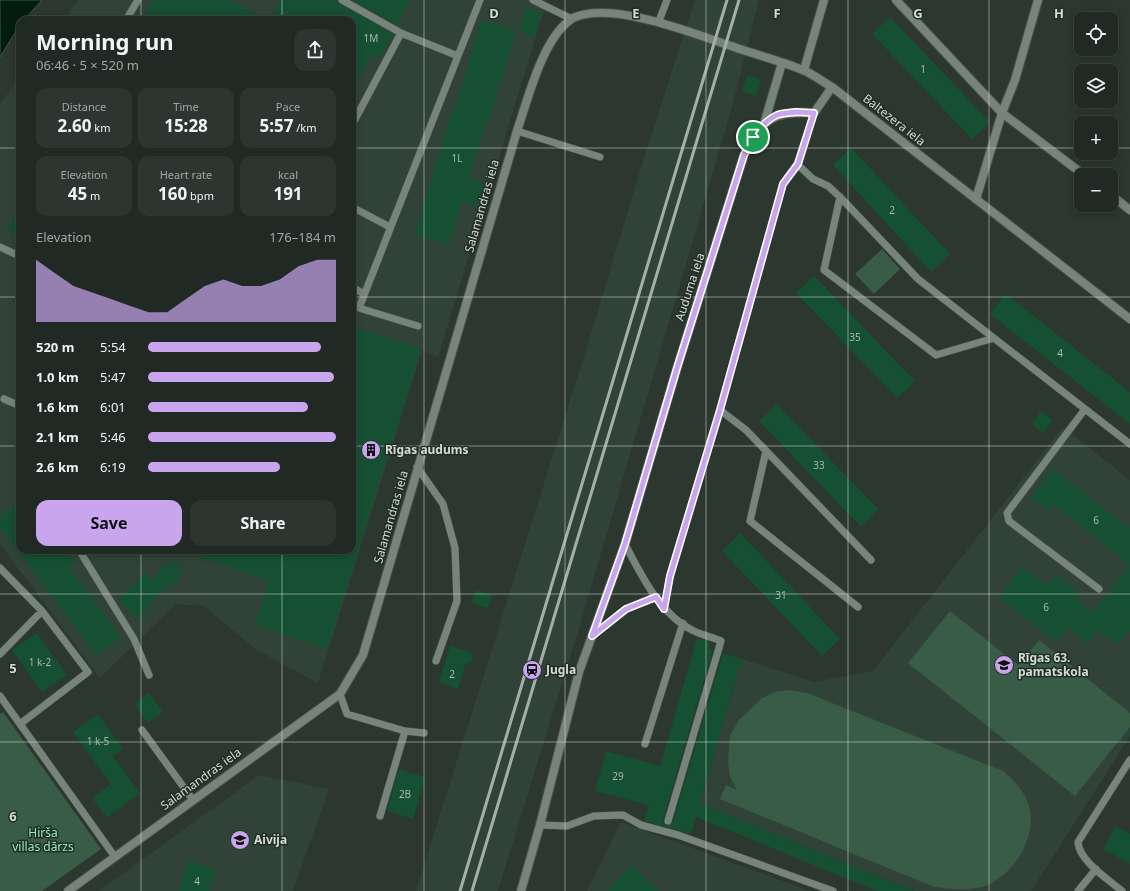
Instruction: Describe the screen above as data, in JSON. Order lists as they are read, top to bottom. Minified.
{"streets":{"street":["Baltezera iela","Salamandras iela","Auduma iela"]},"crossings":[["Baltezera iela","Salamandras iela"]],"parks":["Hirša villas dārzs"],"places":{"building":["Rīgas audums"],"school or university":["Rīgas 63. pamatskola","Aivija"],"station":["Jugla"]},"house_numbers":["1M","1","1L","2","35","4","33","6","31","6","1 k-2","2","1 k-5","29","2B","4"],"page":{"map_buttons":["+","−"],"heading":["Morning run","06:46 · 5 × 520 m"],"stats":[["Distance","2.60 km"],["Time","15:28"],["Pace","5:57 /km"],["Elevation","45 m"],["Heart rate","160 bpm"],["kcal","191"]],"chart":["Elevation","176–184 m"],"list":[{"name":"520 m","note":"5:54"},{"name":"1.0 km","note":"5:47"},{"name":"1.6 km","note":"6:01"},{"name":"2.1 km","note":"5:46"},{"name":"2.6 km","note":"6:19"}],"buttons":["Save","Share"]},"grid":{"columns":["D","E","F","G","H"],"rows":["5","6"]}}
